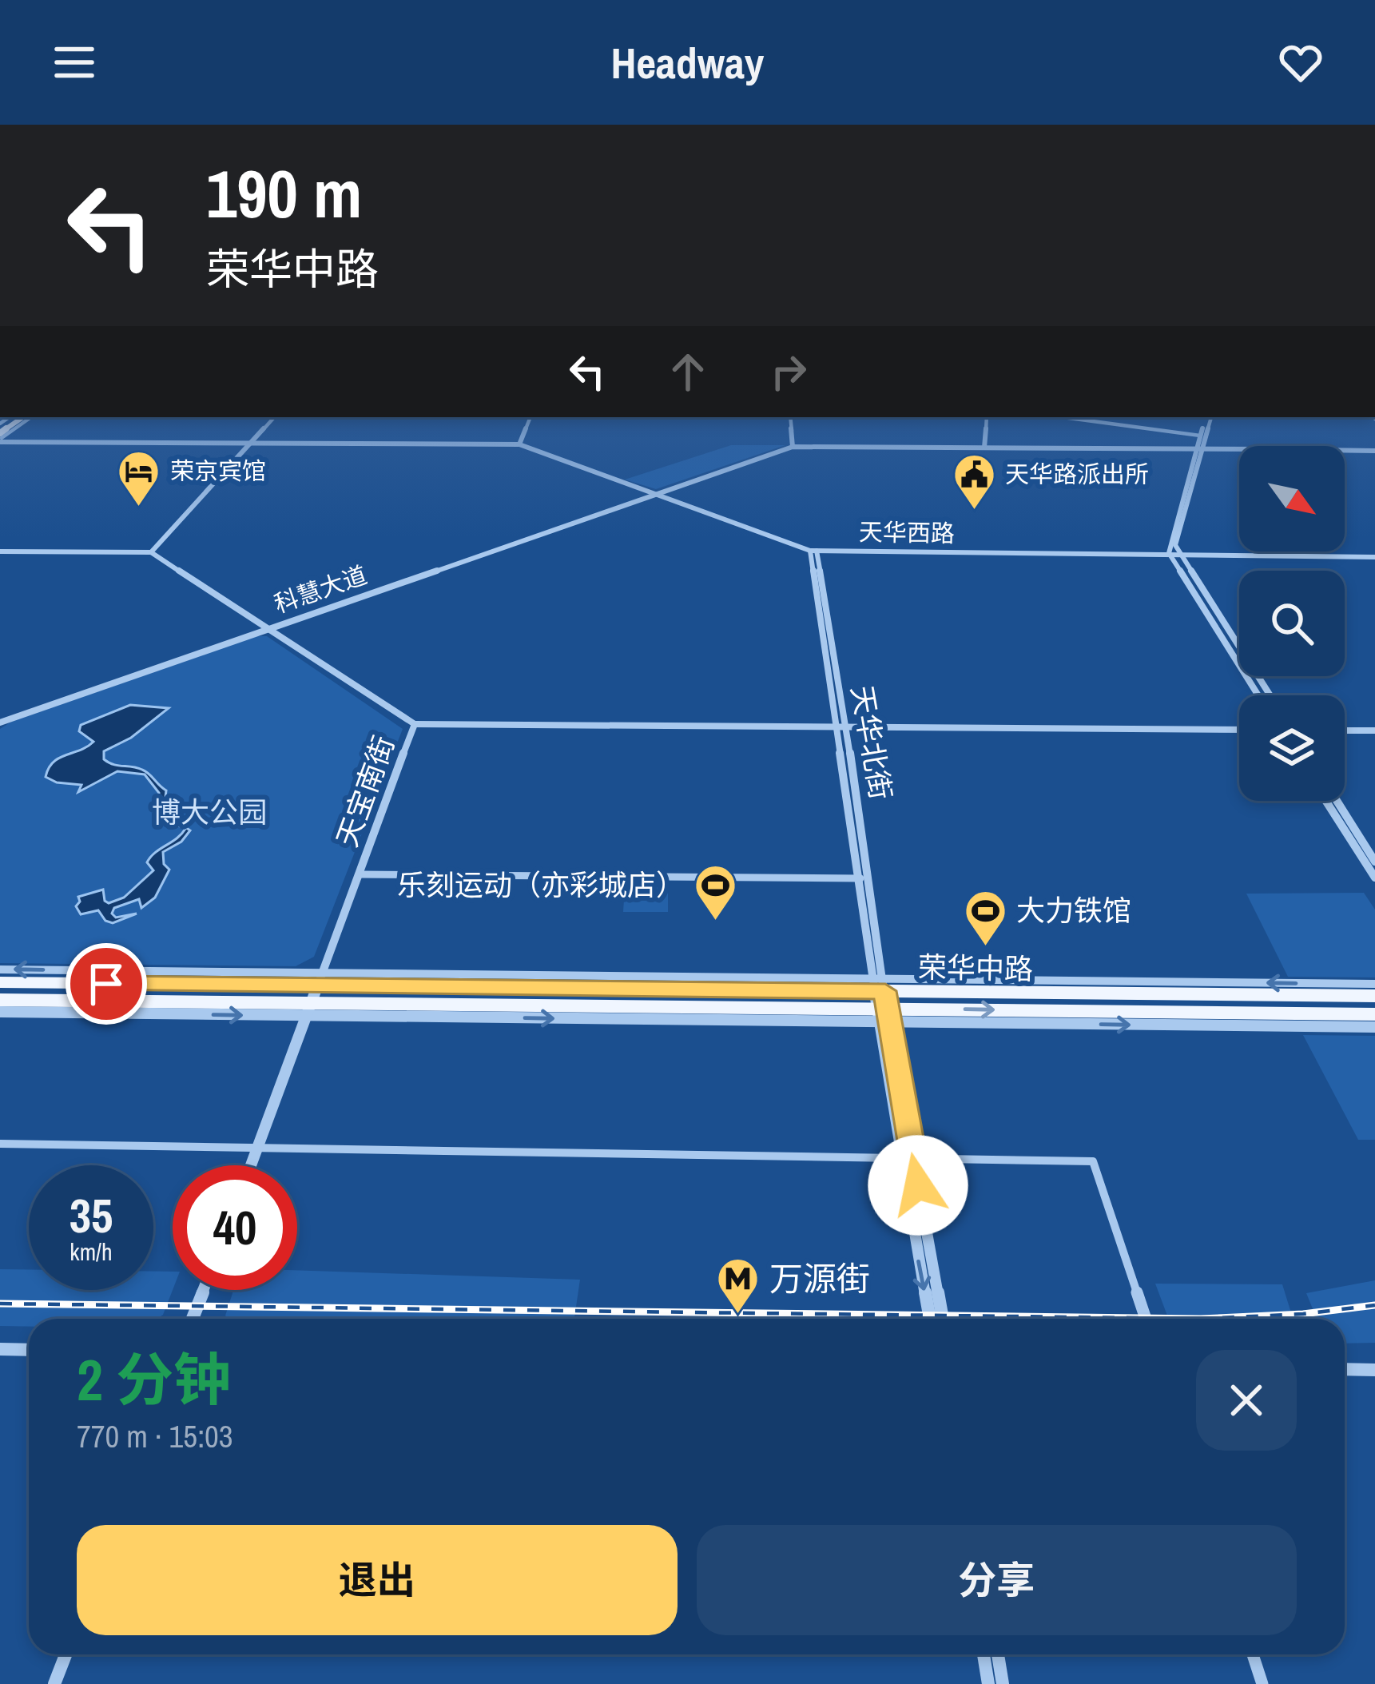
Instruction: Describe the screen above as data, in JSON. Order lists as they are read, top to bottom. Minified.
{"streets":{"main road":["荣华中路"],"street":["天华西路","科慧大道","天华北街","天宝南街"]},"crossings":[["天华西路","科慧大道"],["天华西路","天华北街"],["科慧大道","天宝南街"],["天华北街","荣华中路"],["天宝南街","荣华中路"]],"parks":["博大公园"],"places":{"hotel":["荣京宾馆"],"public building":["天华路派出所"],"sports":["乐刻运动（亦彩城店）","大力铁馆"],"metro station":["万源街"]},"north":"bottom right","page":{"header":"Headway","turn":["190 m","荣华中路"],"speed":"35 km/h","limit":"40","heading":["2 分钟","770 m · 15:03"],"buttons":["退出","分享"]}}
